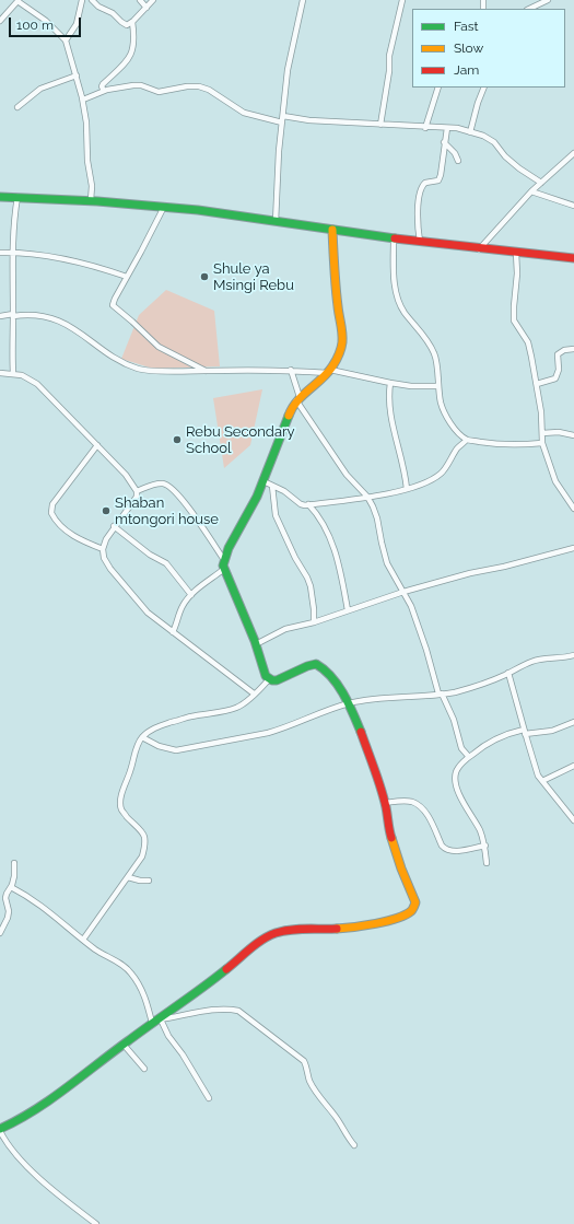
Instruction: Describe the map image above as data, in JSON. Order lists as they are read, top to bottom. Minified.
{"places":["Shule ya Msingi Rebu","Rebu Secondary School","Shaban mtongori house"],"legend":["Fast","Slow","Jam"],"scale_bar":"100 m"}
